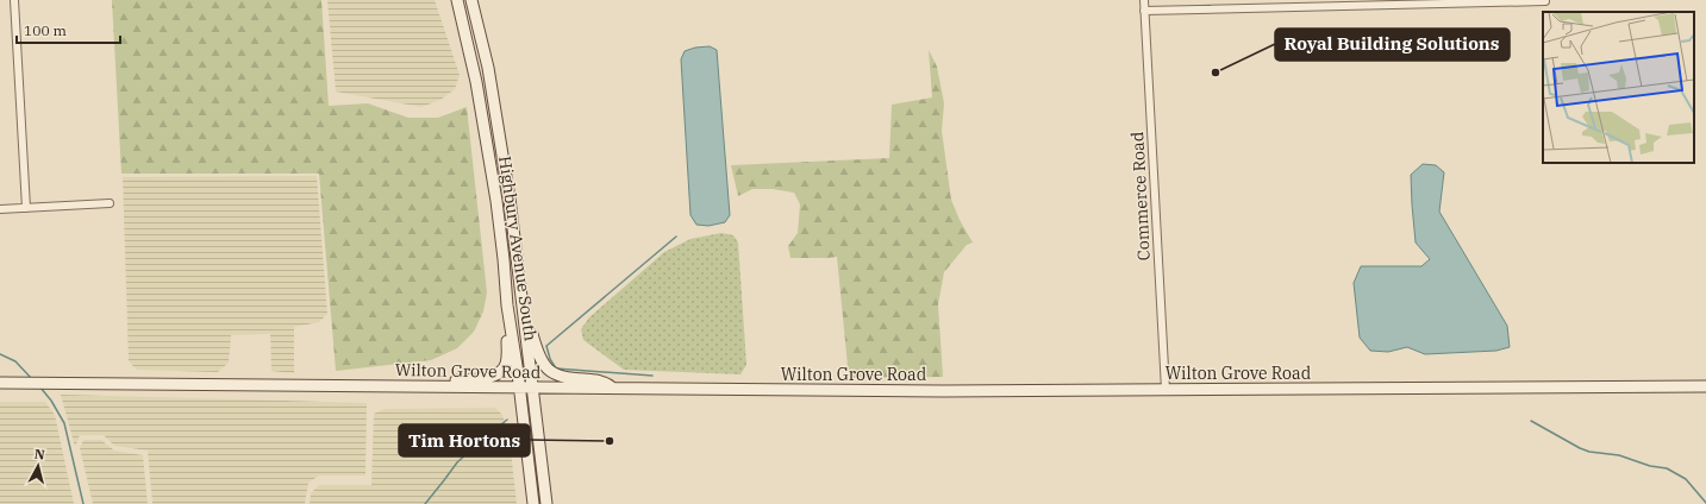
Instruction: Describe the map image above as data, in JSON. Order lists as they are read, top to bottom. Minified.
{"streets":{"main road":["Highbury Avenue South","Wilton Grove Road"],"street":["Commerce Road"]},"crossings":[["Commerce Road","Wilton Grove Road"],["Highbury Avenue South","Wilton Grove Road"]],"places":["Royal Building Solutions","Tim Hortons"],"scale_bar":"100 m","north":"top"}
